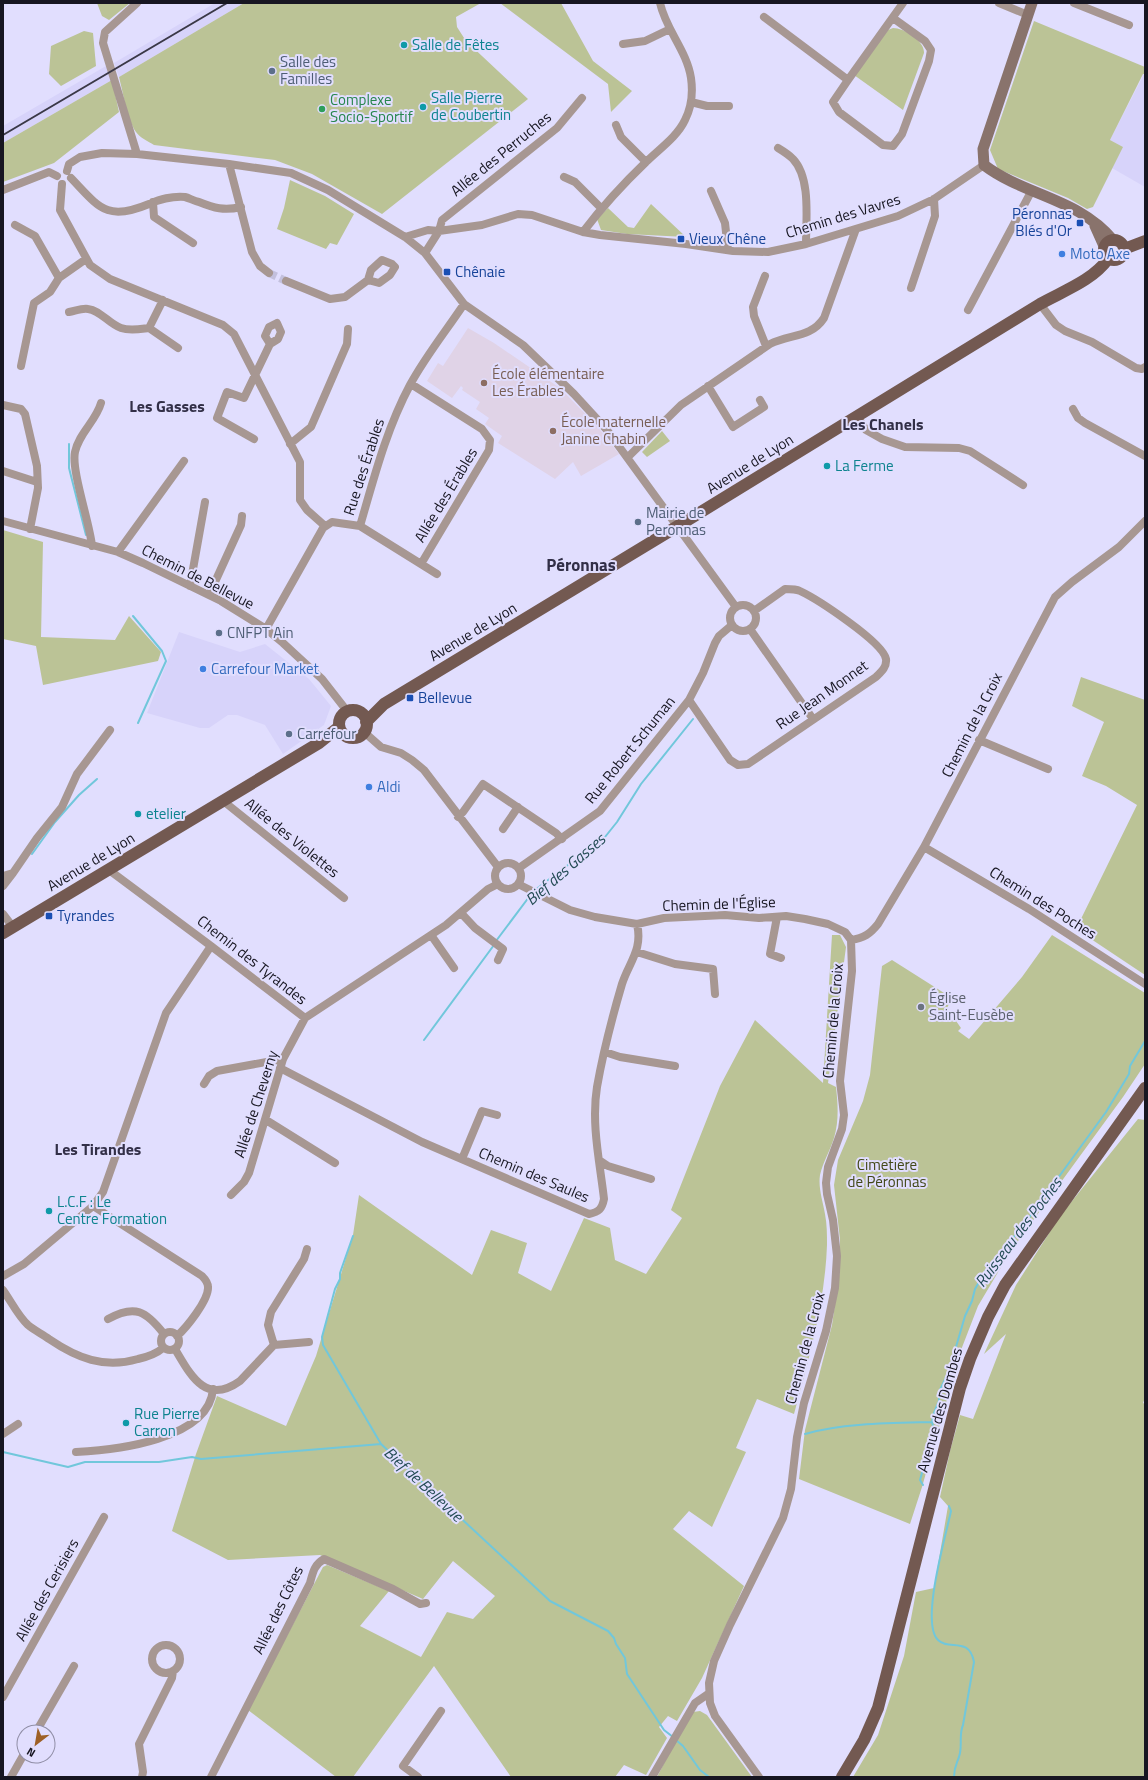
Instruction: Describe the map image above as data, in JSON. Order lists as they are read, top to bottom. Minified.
{"streets":{"main road":["Avenue de Lyon","Avenue des Dombes"],"street":["Allée des Perruches","Chemin des Vavres","Rue des Érables","Allée des Érables","Chemin de Bellevue","Rue Jean Monnet","Chemin de la Croix","Rue Robert Schuman","Allée des Violettes","Chemin des Poches","Chemin de l'Église","Chemin des Tyrandes","Allée de Cheverny","Chemin des Saules","Allée des Cerisiers","Allée des Côtes"]},"crossings":[["Allée des Perruches","Chemin des Vavres"],["Avenue de Lyon","Chemin de Bellevue"],["Avenue de Lyon","Allée des Violettes"],["Avenue de Lyon","Chemin des Tyrandes"],["Rue des Érables","Allée des Érables"],["Rue des Érables","Chemin de Bellevue"],["Rue Jean Monnet","Rue Robert Schuman"],["Chemin de la Croix","Chemin des Poches"],["Chemin de la Croix","Chemin de l'Église"],["Rue Robert Schuman","Chemin de l'Église"],["Rue Robert Schuman","Chemin des Tyrandes"],["Chemin de l'Église","Chemin des Tyrandes"],["Chemin de l'Église","Chemin des Saules"],["Chemin des Tyrandes","Allée de Cheverny"],["Allée de Cheverny","Chemin des Saules"]],"districts":["Les Gasses","Les Chanels","Péronnas","Les Tirandes"],"water":["Bief des Gasses","Ruisseau des Poches","Bief de Bellevue"],"parks":["Cimetière de Péronnas"],"places":{"other":["Salle de Fêtes","Salle des Familles","Salle Pierre de Coubertin","Complexe Socio-Sportif","Moto Axe","École élémentaire Les Érables","École maternelle Janine Chabin","La Ferme","Mairie de Peronnas","CNFPT Ain","Carrefour Market","Carrefour","Aldi","etelier","Église Saint-Eusèbe","L.C.F : Le Centre Formation","Rue Pierre Carron"],"transit":["Péronnas Blés d'Or","Vieux Chêne","Chênaie","Bellevue","Tyrandes"]},"north":"bottom left"}
